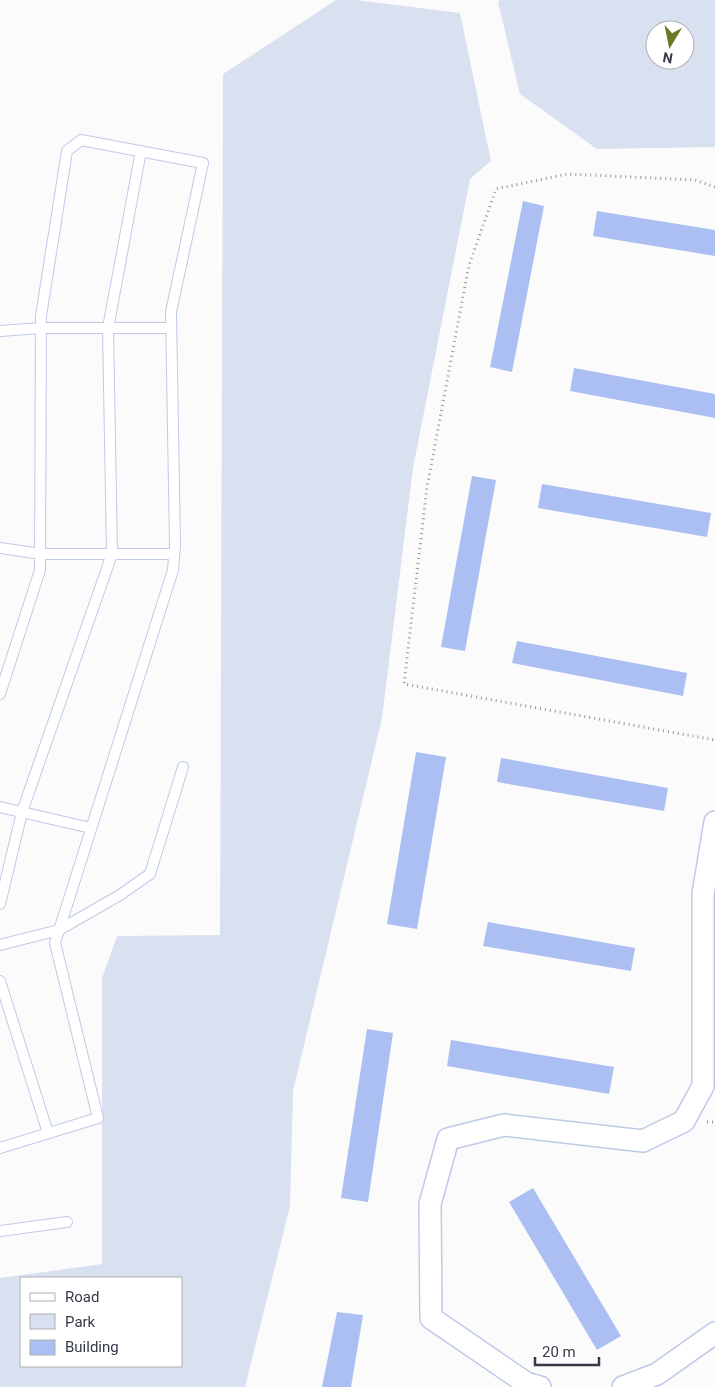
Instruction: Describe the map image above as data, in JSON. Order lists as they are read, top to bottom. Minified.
{"legend":["Road","Park","Building"],"scale_bar":"20 m","north":"bottom"}
